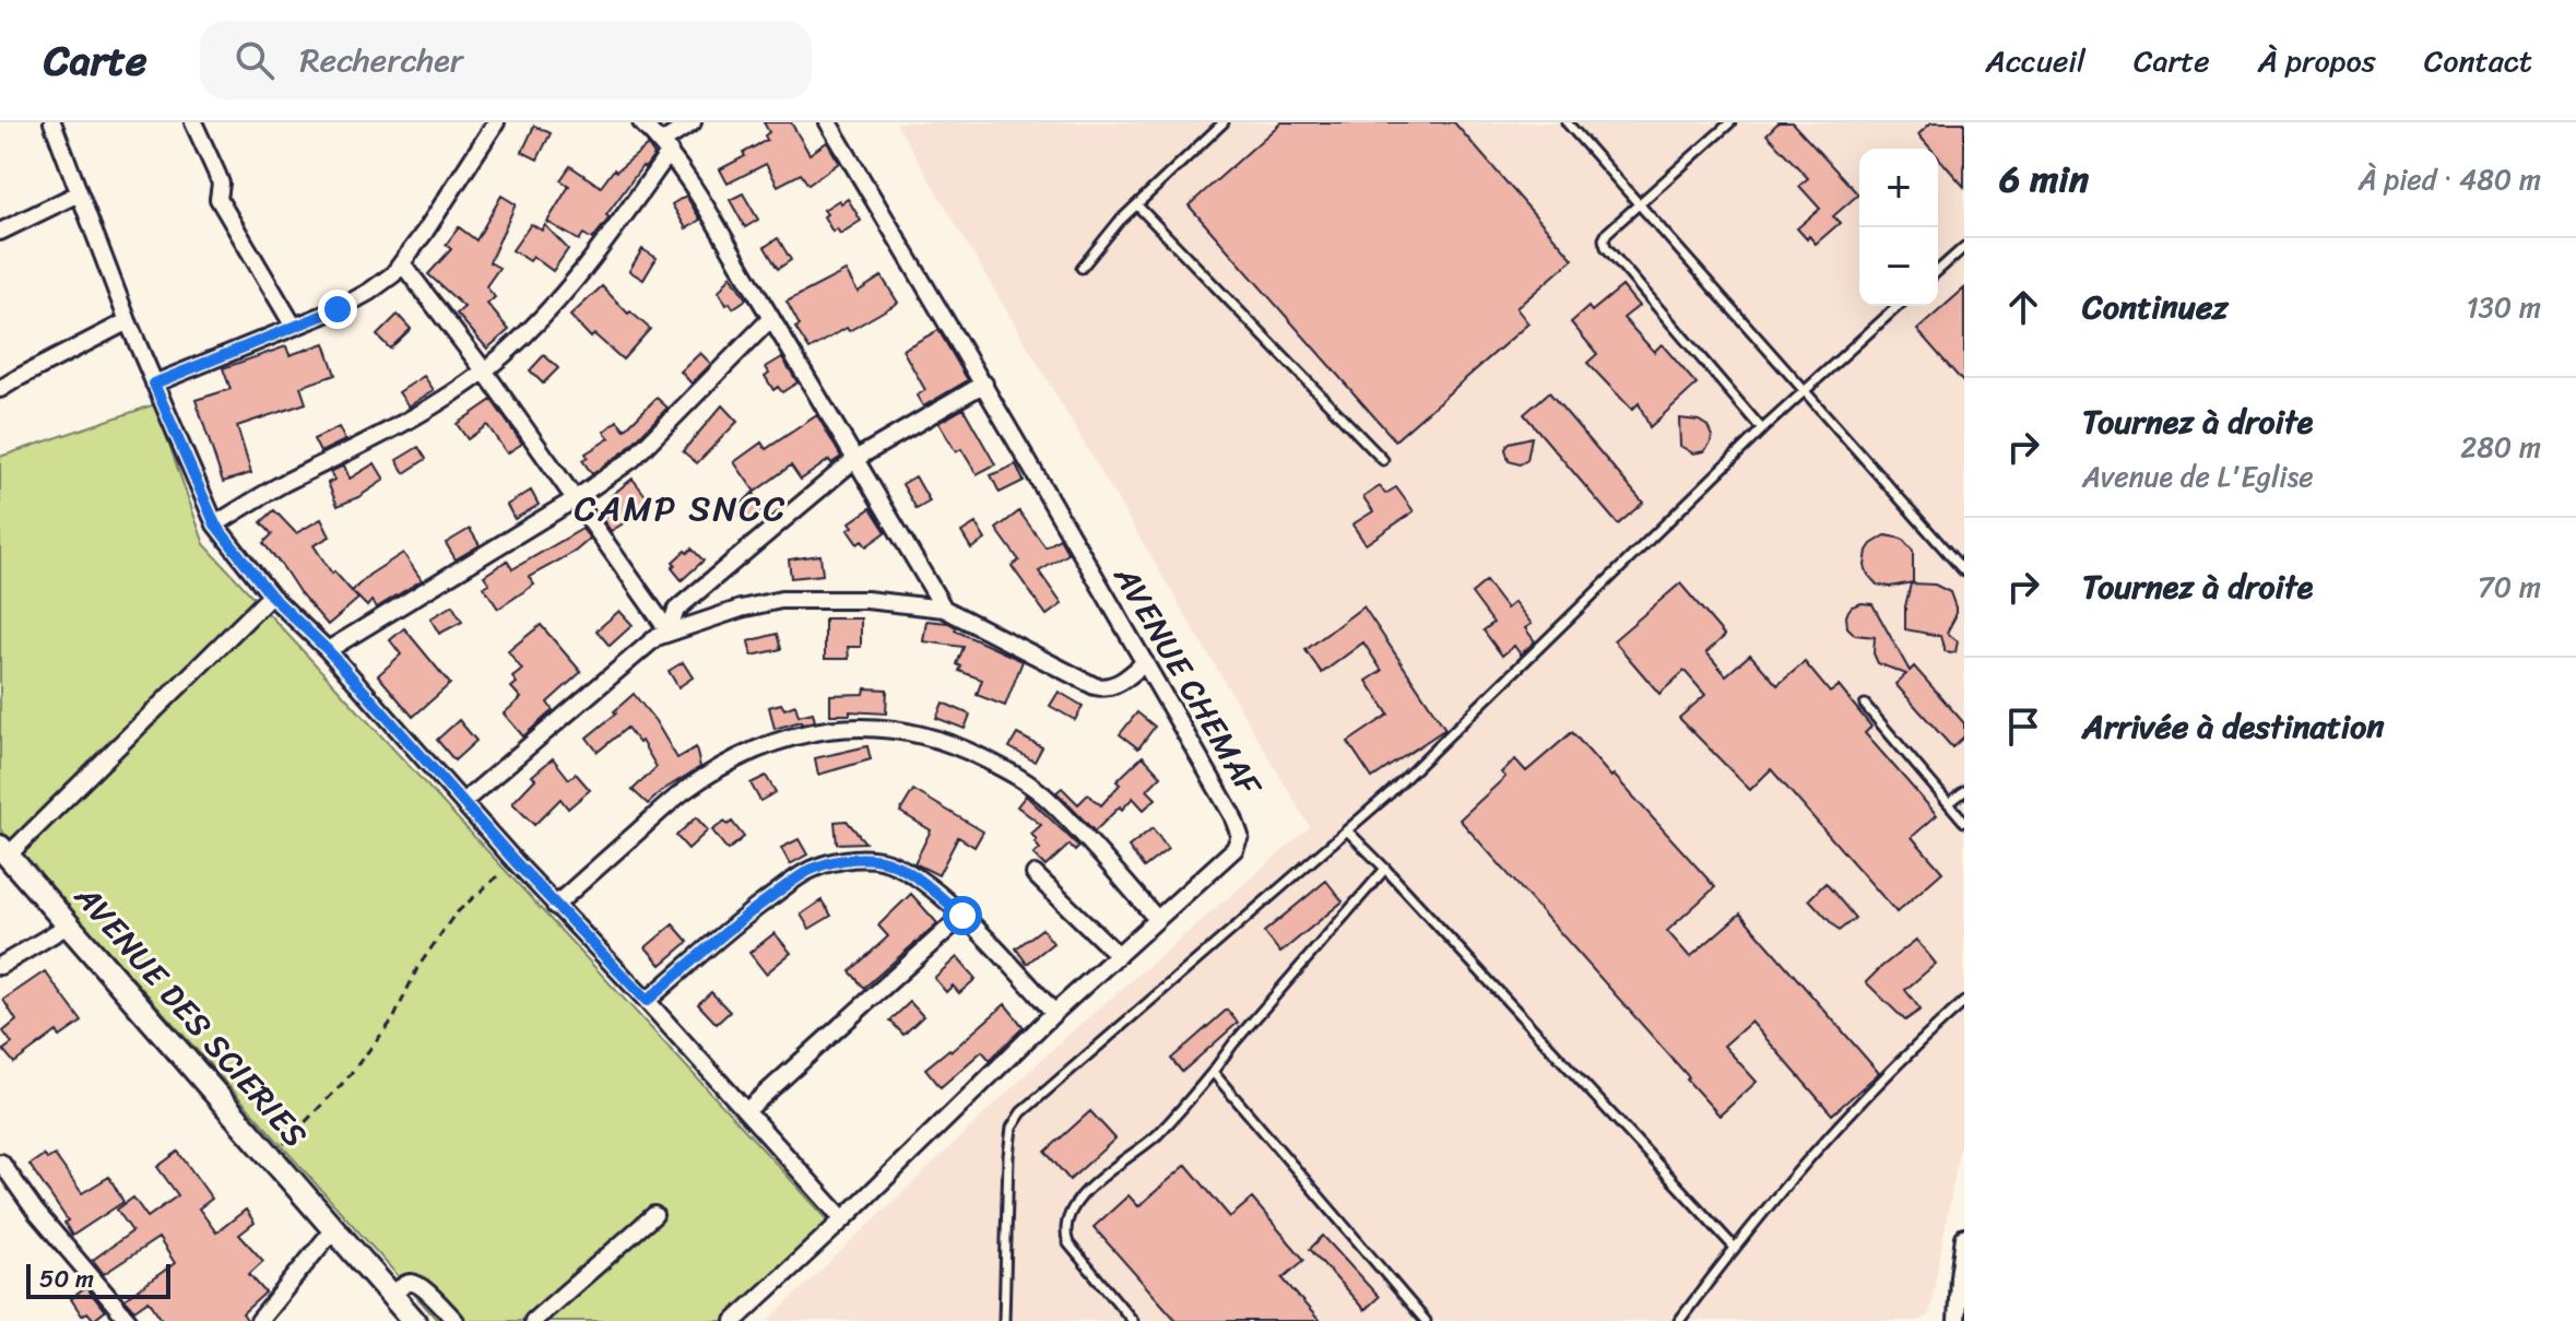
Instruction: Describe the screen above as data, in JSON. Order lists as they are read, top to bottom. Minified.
{"streets":{"street":["AVENUE CHEMAF","AVENUE DES SCIERIES"]},"districts":["CAMP SNCC"],"scale_bar":"50 m","page":{"header":"Carte","search":"Rechercher","nav":["Accueil","Carte","À propos","Contact"],"heading":["6 min","À pied · 480 m"],"map_buttons":["+","−"],"list":[["Continuez","130 m"],["Tournez à droite","Avenue de L'Eglise","280 m"],["Tournez à droite","70 m"],"Arrivée à destination"],"scale":"50 m"}}
